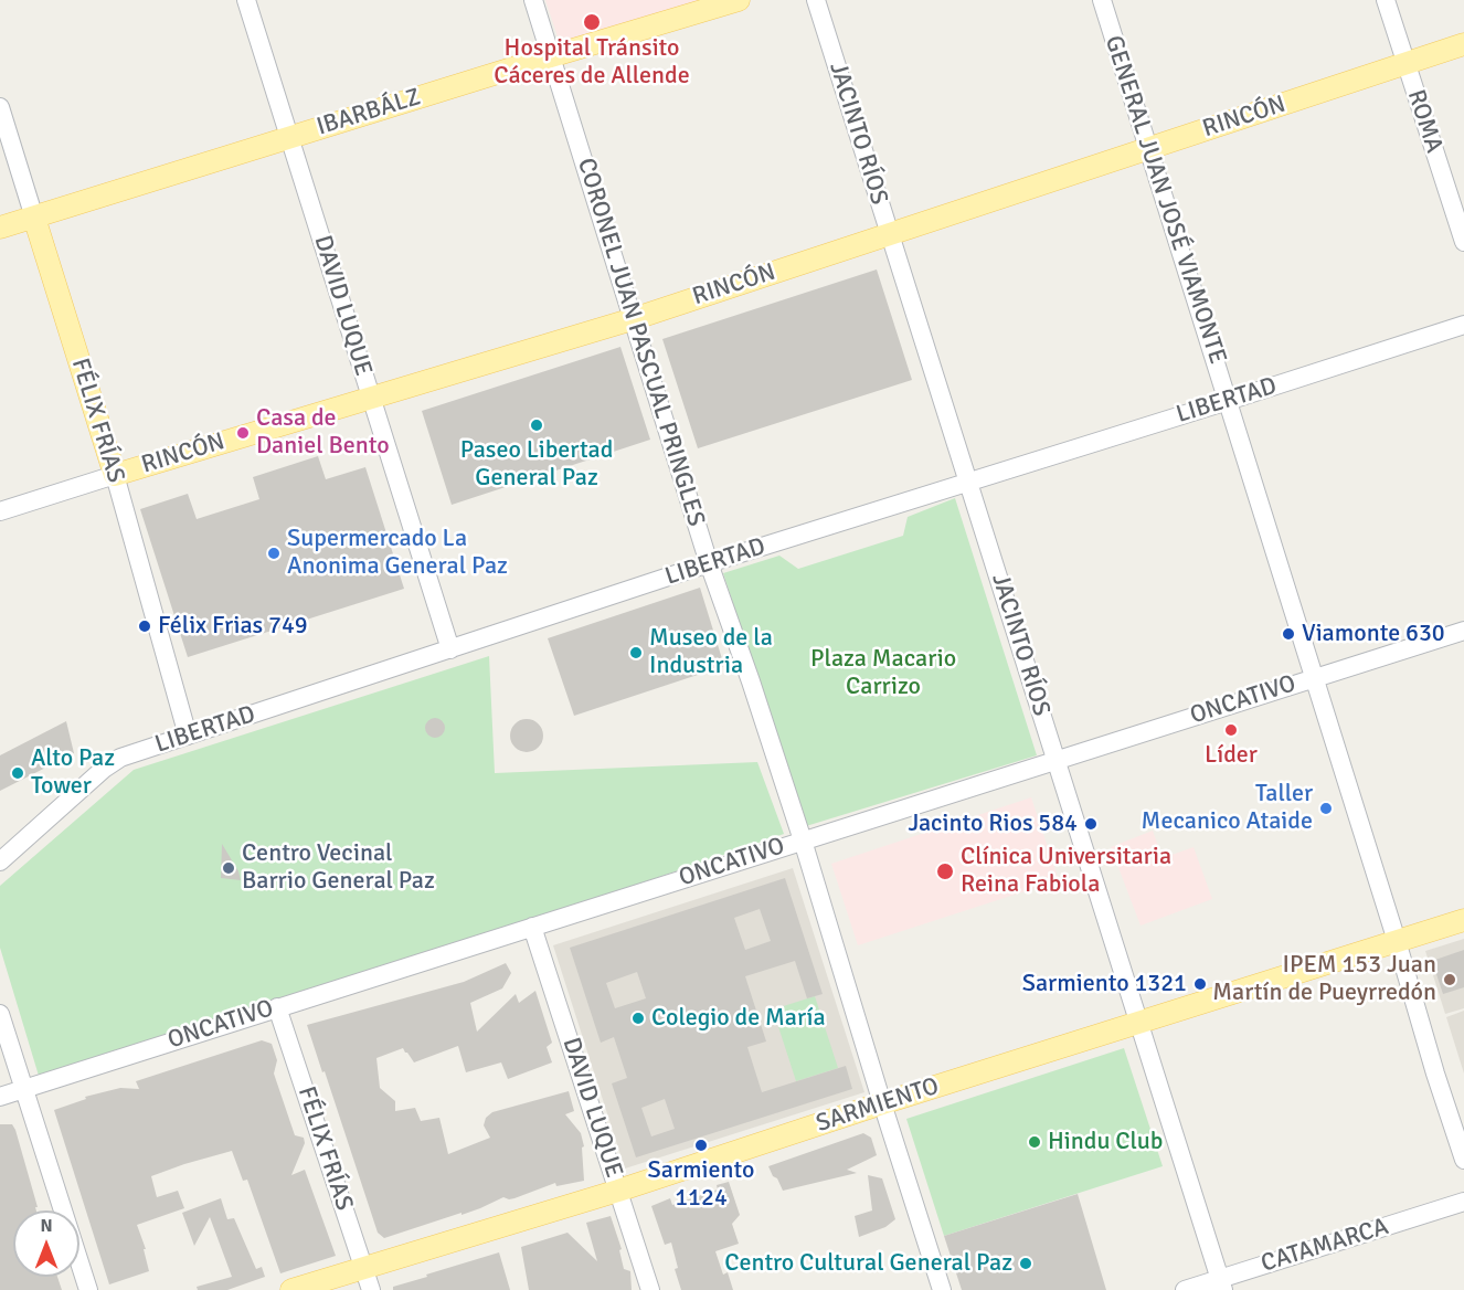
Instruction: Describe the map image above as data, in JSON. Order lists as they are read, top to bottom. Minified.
{"streets":{"main road":["IBARBÁLZ","RINCÓN","FÉLIX FRÍAS","SARMIENTO"],"street":["ROMA","JACINTO RÍOS","GENERAL JUAN JOSÉ VIAMONTE","DAVID LUQUE","CORONEL JUAN PASCUAL PRINGLES","LIBERTAD","ONCATIVO","CATAMARCA"]},"crossings":[["IBARBÁLZ","DAVID LUQUE"],["IBARBÁLZ","CORONEL JUAN PASCUAL PRINGLES"],["IBARBÁLZ","FÉLIX FRÍAS"],["RINCÓN","ROMA"],["RINCÓN","JACINTO RÍOS"],["RINCÓN","GENERAL JUAN JOSÉ VIAMONTE"],["RINCÓN","DAVID LUQUE"],["RINCÓN","CORONEL JUAN PASCUAL PRINGLES"],["RINCÓN","FÉLIX FRÍAS"],["JACINTO RÍOS","LIBERTAD"],["JACINTO RÍOS","ONCATIVO"],["JACINTO RÍOS","SARMIENTO"],["JACINTO RÍOS","CATAMARCA"],["GENERAL JUAN JOSÉ VIAMONTE","LIBERTAD"],["GENERAL JUAN JOSÉ VIAMONTE","ONCATIVO"],["GENERAL JUAN JOSÉ VIAMONTE","SARMIENTO"],["DAVID LUQUE","LIBERTAD"],["DAVID LUQUE","ONCATIVO"],["DAVID LUQUE","SARMIENTO"],["CORONEL JUAN PASCUAL PRINGLES","LIBERTAD"],["CORONEL JUAN PASCUAL PRINGLES","ONCATIVO"],["CORONEL JUAN PASCUAL PRINGLES","SARMIENTO"],["LIBERTAD","FÉLIX FRÍAS"],["FÉLIX FRÍAS","ONCATIVO"],["FÉLIX FRÍAS","SARMIENTO"]],"parks":["Plaza Macario Carrizo"],"places":["Hospital Tránsito Cáceres de Allende","Paseo Libertad General Paz","Casa de Daniel Bento","Supermercado La Anonima General Paz","Félix Frias 749","Viamonte 630","Museo de la Industria","Líder","Alto Paz Tower","Taller Mecanico Ataide","Jacinto Rios 584","Centro Vecinal Barrio General Paz","Clínica Universitaria Reina Fabiola","IPEM 153 Juan Martín de Pueyrredón","Sarmiento 1321","Colegio de María","Hindu Club","Sarmiento 1124","Centro Cultural General Paz"],"north":"top"}
